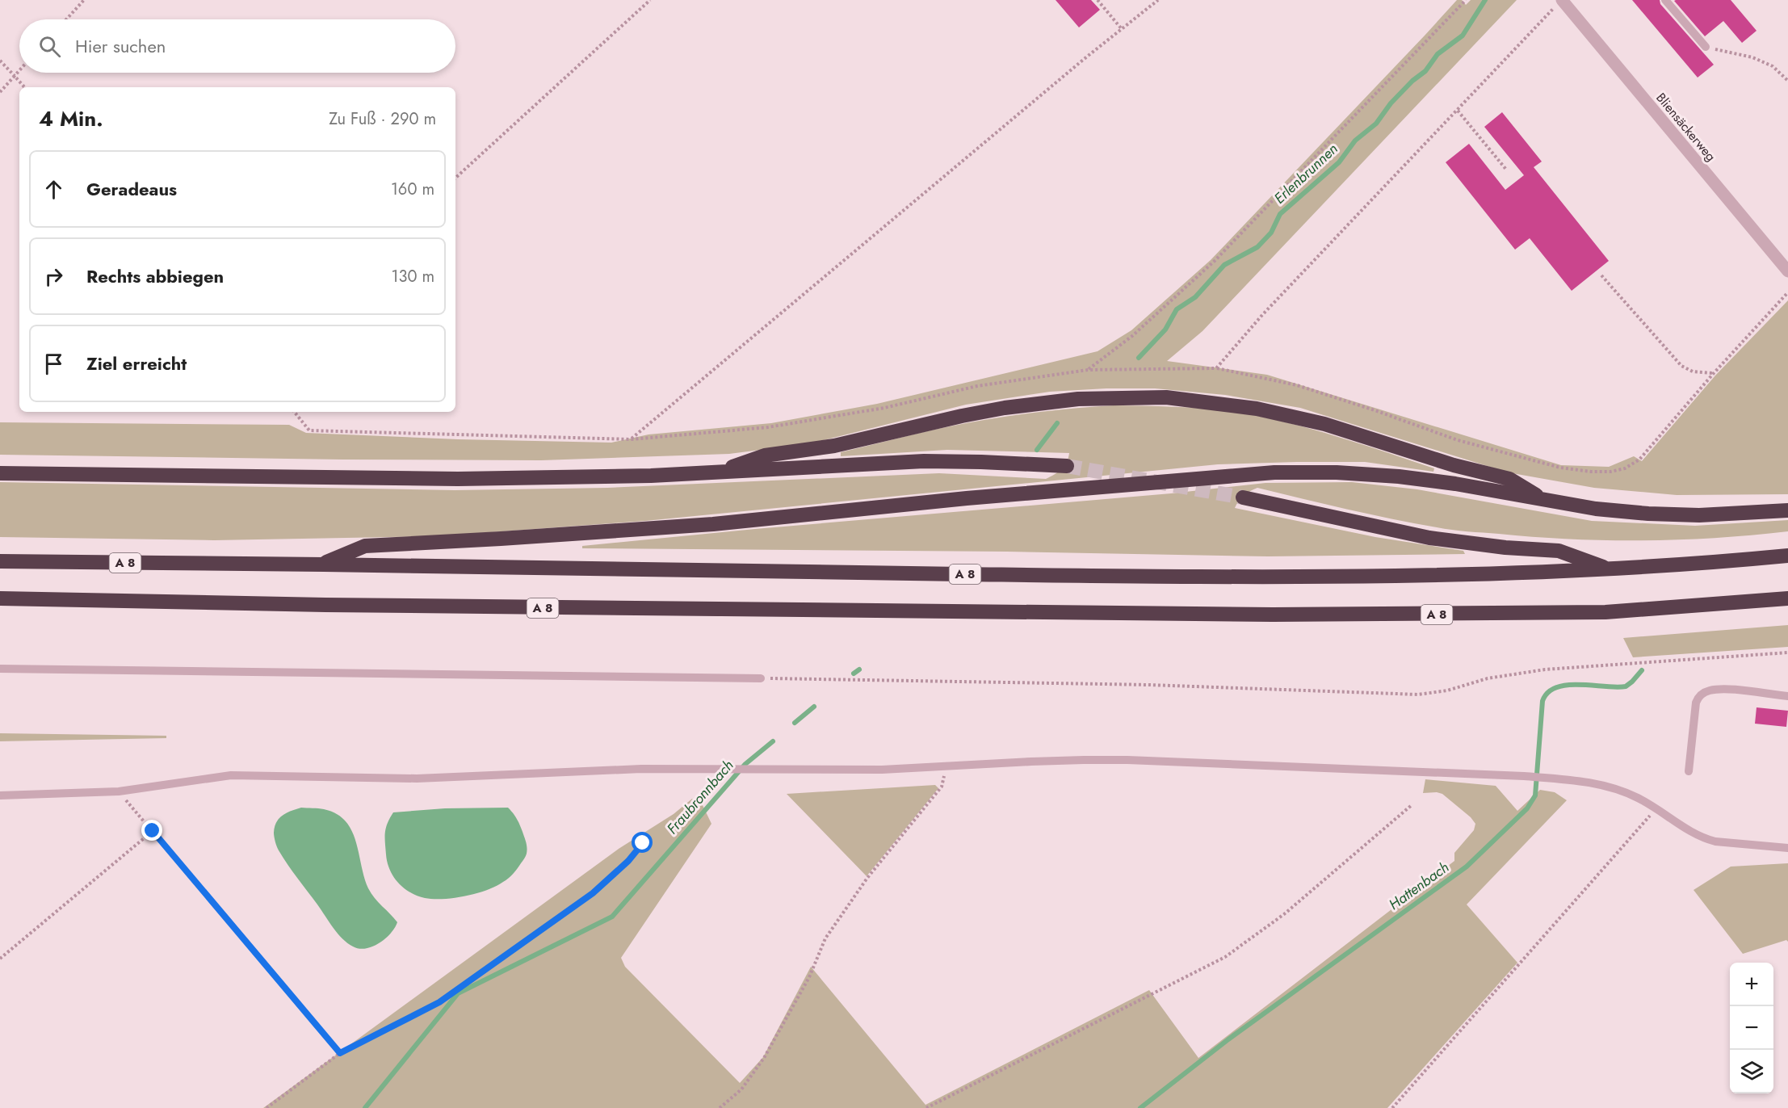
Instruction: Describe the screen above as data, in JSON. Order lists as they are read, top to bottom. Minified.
{"streets":{"highway":["A 8"],"street":["Bliensäckerweg"]},"water":["Erlenbrunnen","Fraubronnbach","Hattenbach"],"page":{"search":"Hier suchen","heading":["4 Min.","Zu Fuß · 290 m"],"list":[["Geradeaus","160 m"],["Rechts abbiegen","130 m"],"Ziel erreicht"],"map_buttons":["+","−"]}}
